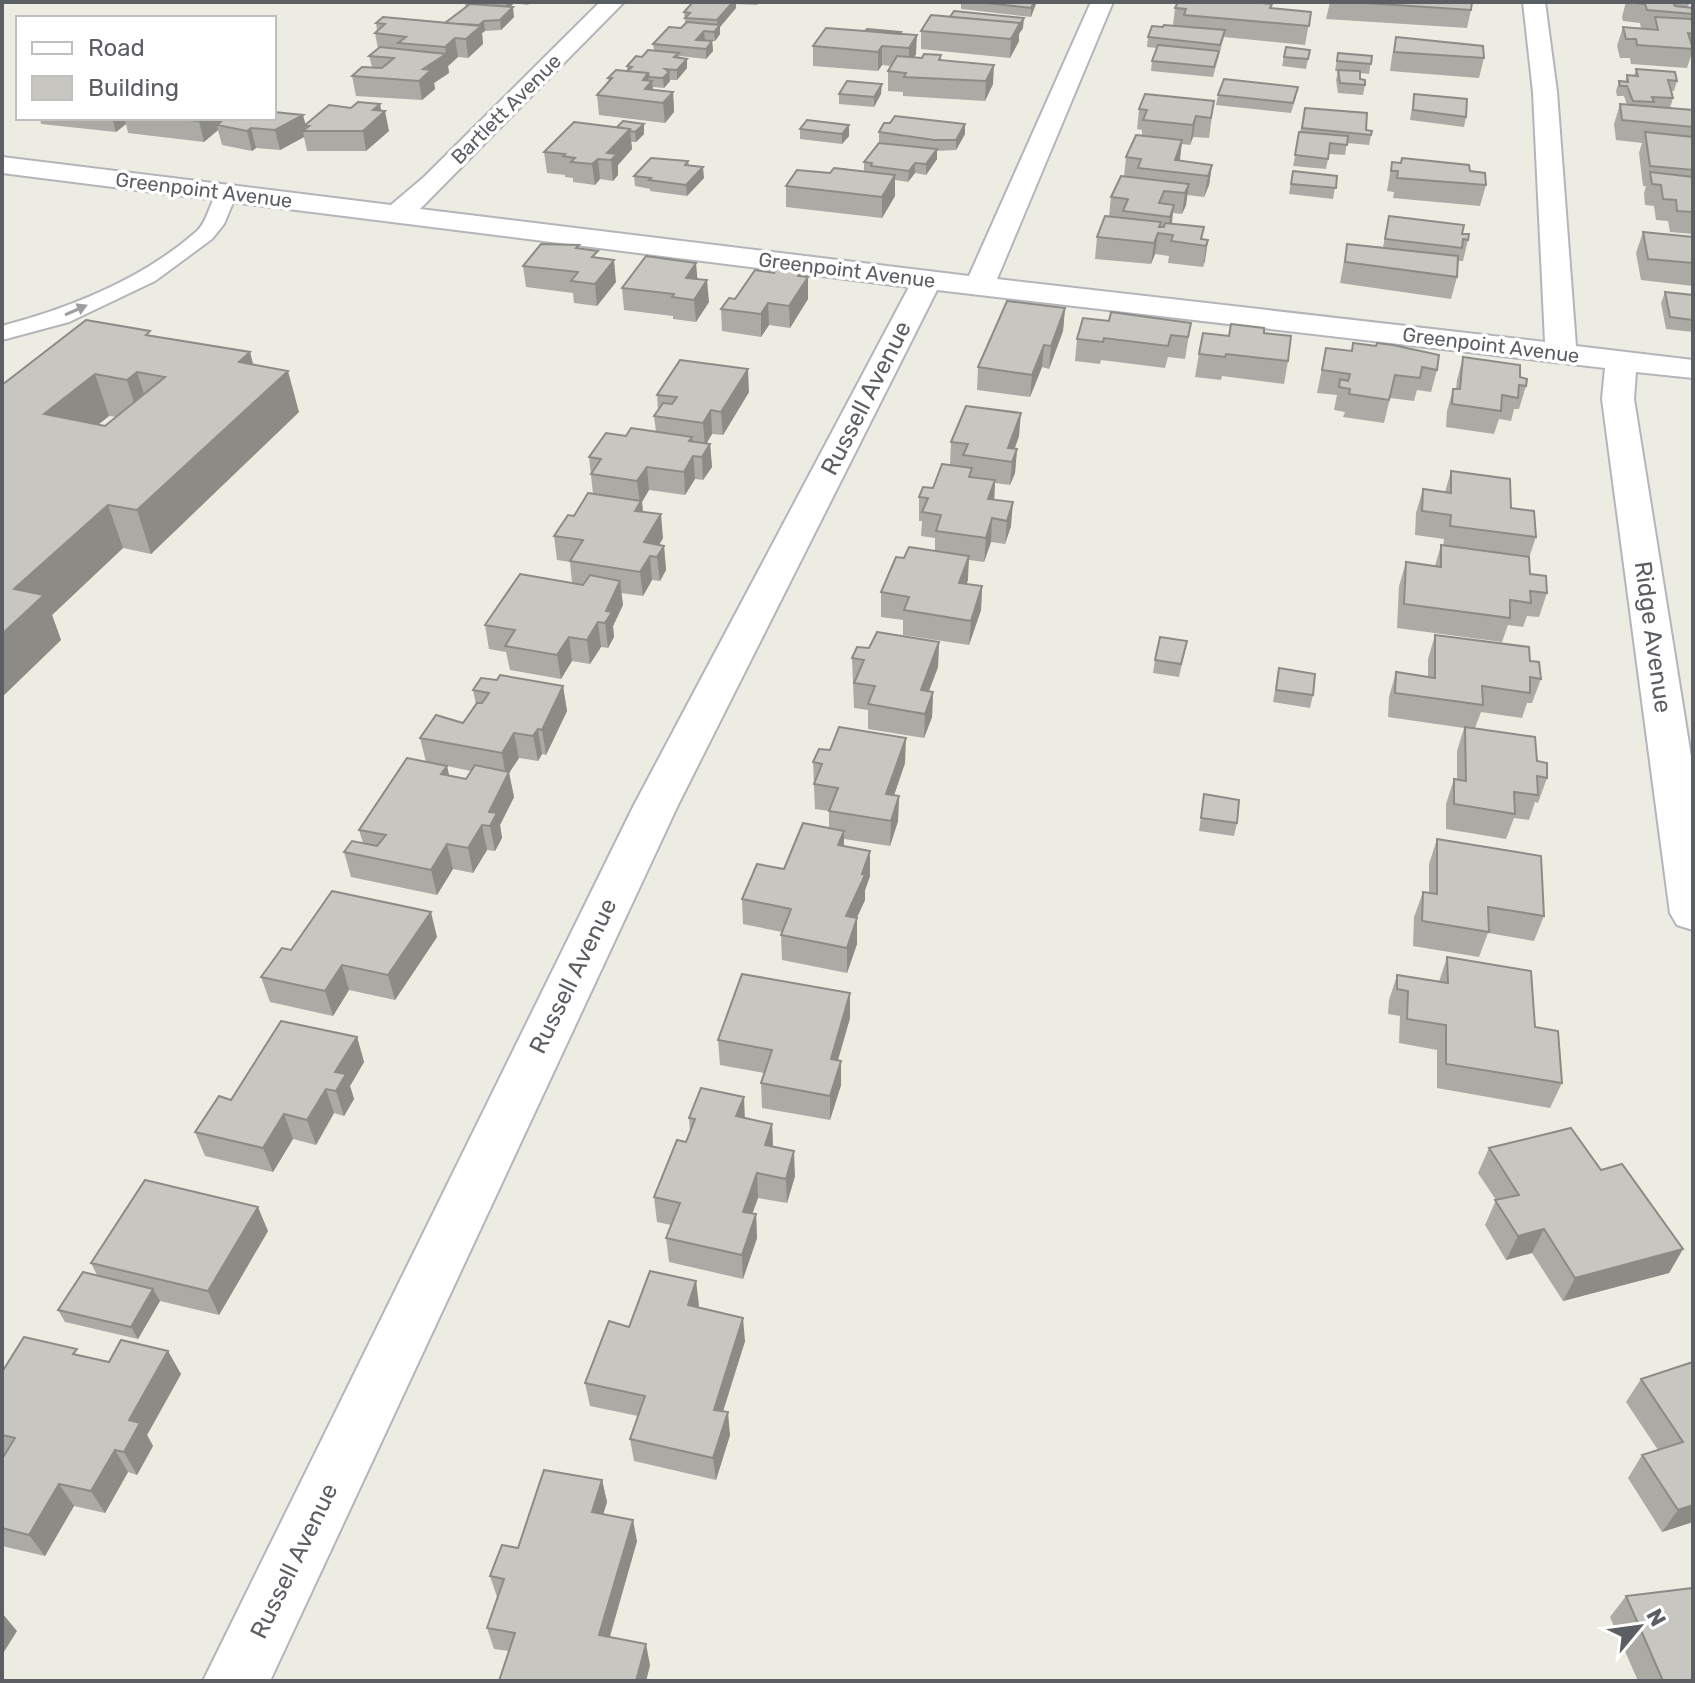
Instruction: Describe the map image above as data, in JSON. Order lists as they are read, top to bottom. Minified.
{"streets":{"street":["Bartlett Avenue","Greenpoint Avenue","Russell Avenue","Ridge Avenue"]},"crossings":[["Bartlett Avenue","Greenpoint Avenue"],["Greenpoint Avenue","Russell Avenue"],["Greenpoint Avenue","Ridge Avenue"]],"legend":["Road","Building"],"north":"top right"}
